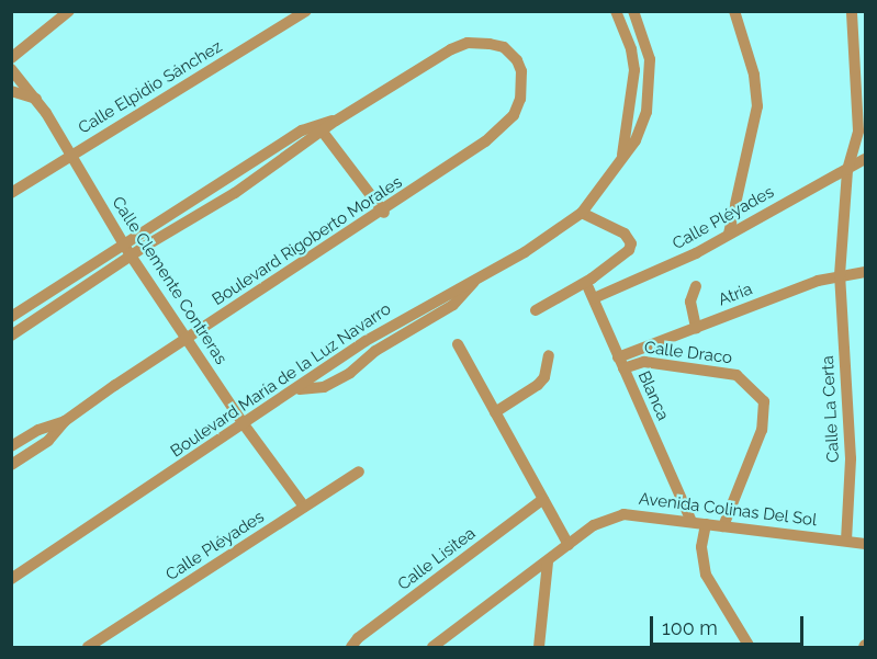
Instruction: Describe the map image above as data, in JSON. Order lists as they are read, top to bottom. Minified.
{"streets":{"street":["Calle Elpidio Sánchez","Calle Pléyades","Boulevard Rigoberto Morales","Calle Clemente Contreras","Atria","Calle Draco","Boulevard María de la Luz Navarro","Blanca","Calle La Certa","Avenida Colinas Del Sol","Calle Lisitea"]},"crossings":[["Calle Elpidio Sánchez","Calle Clemente Contreras"],["Calle Pléyades","Calle Clemente Contreras"],["Calle Pléyades","Blanca"],["Boulevard Rigoberto Morales","Calle Clemente Contreras"],["Calle Clemente Contreras","Boulevard María de la Luz Navarro"],["Atria","Calle Draco"],["Atria","Blanca"],["Atria","Calle La Certa"],["Calle Draco","Blanca"],["Calle Draco","Avenida Colinas Del Sol"],["Blanca","Avenida Colinas Del Sol"],["Calle La Certa","Avenida Colinas Del Sol"]],"scale_bar":"100 m"}
